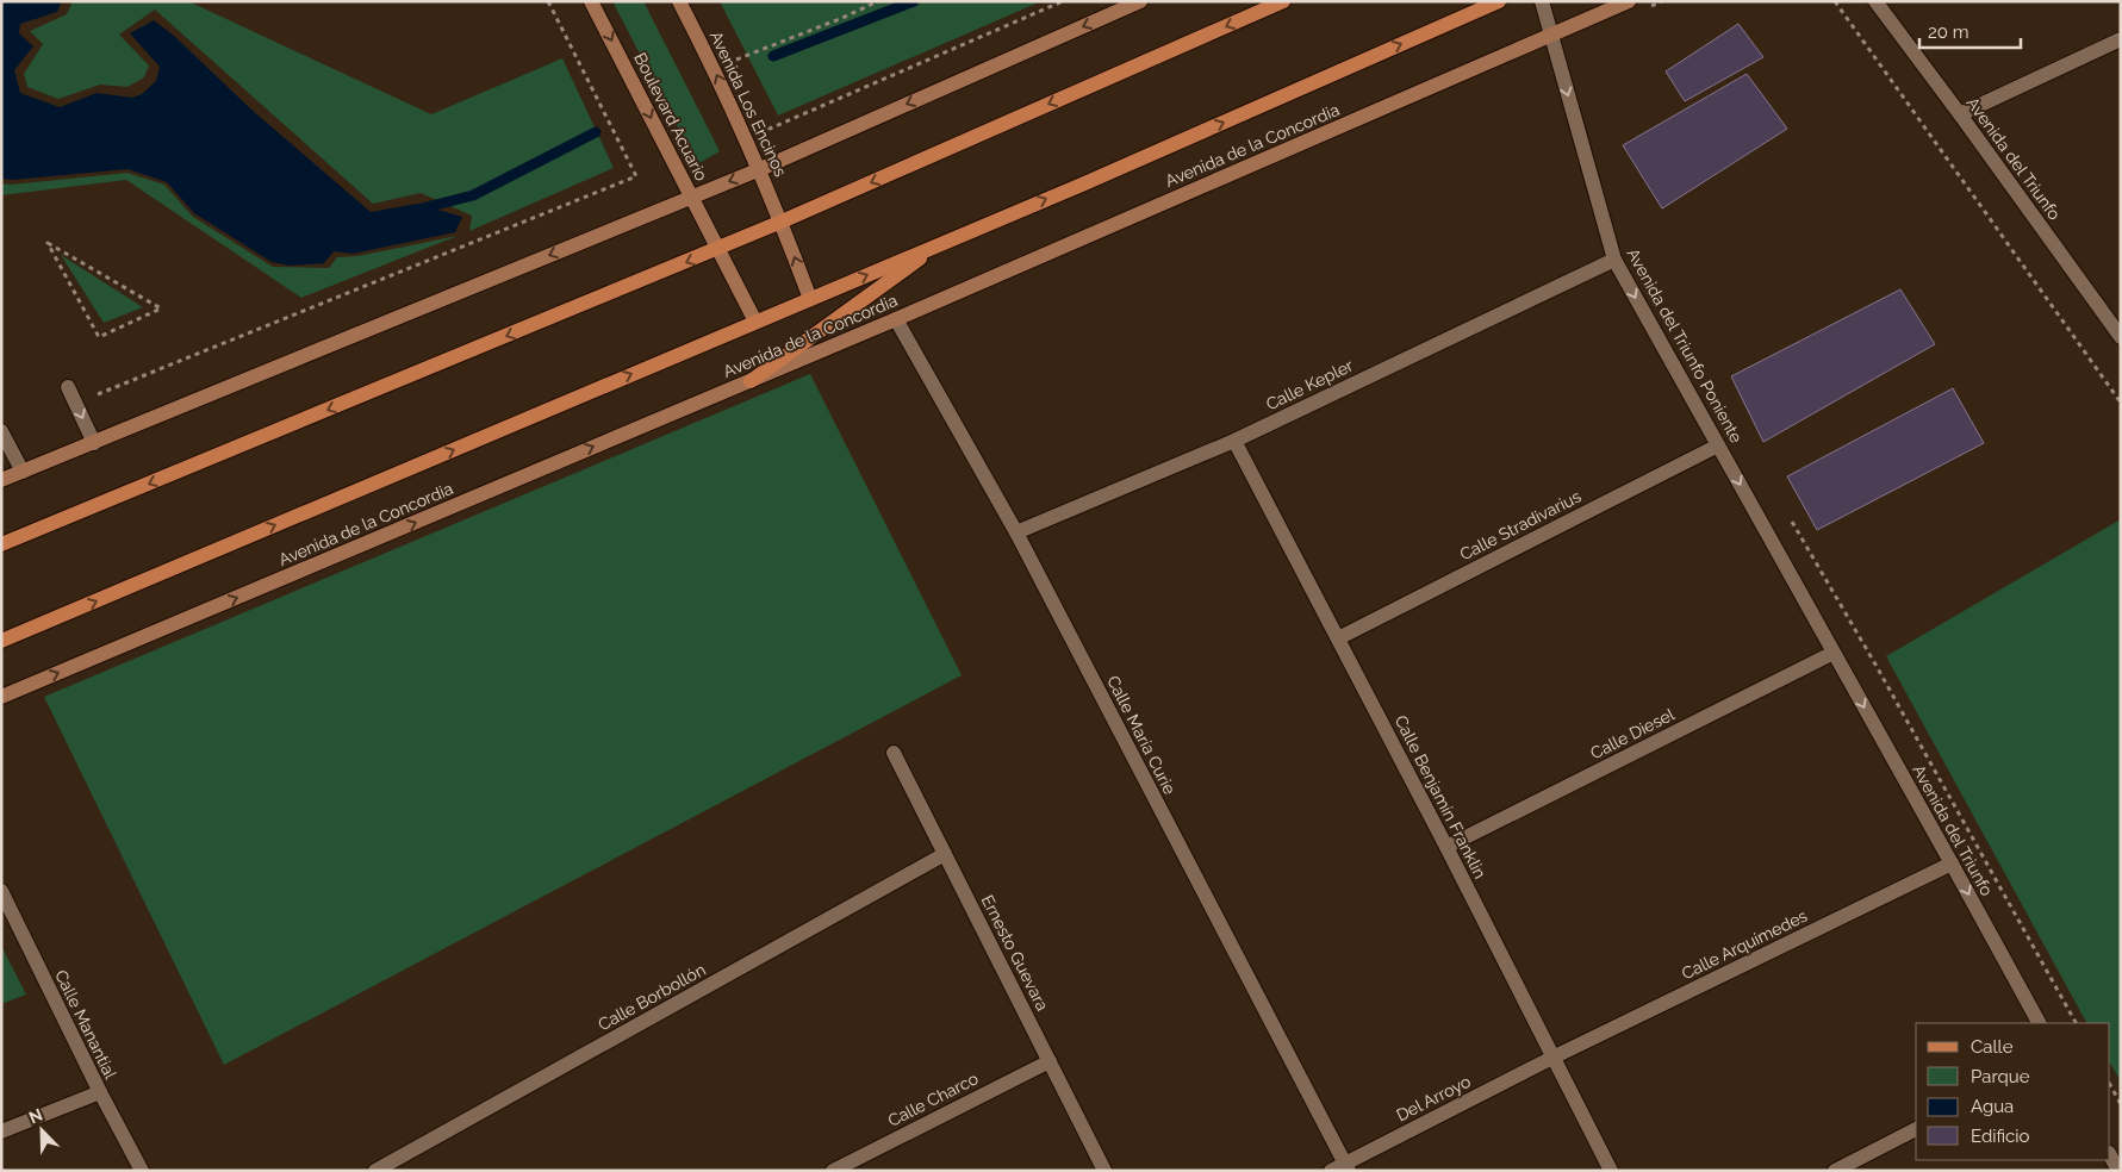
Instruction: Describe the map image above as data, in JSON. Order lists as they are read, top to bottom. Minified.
{"streets":{"main road":["Avenida de la Concordia"],"street":["Avenida Los Encinos","Boulevard Acuario","Avenida del Triunfo","Avenida del Triunfo Poniente","Calle Kepler","Calle Stradivarius","Calle Diesel","Calle María Curie","Calle Benjamín Franklin","Calle Arquímedes","Ernesto Guevara","Calle Borbollón","Calle Manantial","Del Arroyo","Calle Charco"]},"crossings":[["Avenida Los Encinos","Avenida de la Concordia"],["Boulevard Acuario","Avenida de la Concordia"],["Avenida de la Concordia","Avenida del Triunfo Poniente"],["Avenida de la Concordia","Calle María Curie"],["Avenida del Triunfo","Avenida del Triunfo Poniente"],["Avenida del Triunfo","Calle Diesel"],["Avenida del Triunfo","Calle Arquímedes"],["Avenida del Triunfo Poniente","Calle Kepler"],["Avenida del Triunfo Poniente","Calle Stradivarius"],["Avenida del Triunfo Poniente","Calle Diesel"],["Calle Kepler","Calle María Curie"],["Calle Kepler","Calle Benjamín Franklin"],["Calle Stradivarius","Calle Benjamín Franklin"],["Calle Diesel","Calle Benjamín Franklin"],["Calle María Curie","Del Arroyo"],["Calle Benjamín Franklin","Calle Arquímedes"],["Calle Benjamín Franklin","Del Arroyo"],["Calle Arquímedes","Del Arroyo"],["Ernesto Guevara","Calle Borbollón"],["Ernesto Guevara","Calle Charco"]],"one_way":["Avenida Los Encinos","Boulevard Acuario","Avenida del Triunfo","Avenida del Triunfo Poniente"],"legend":["Calle","Parque","Agua","Edificio"],"scale_bar":"20 m","north":"top left"}
